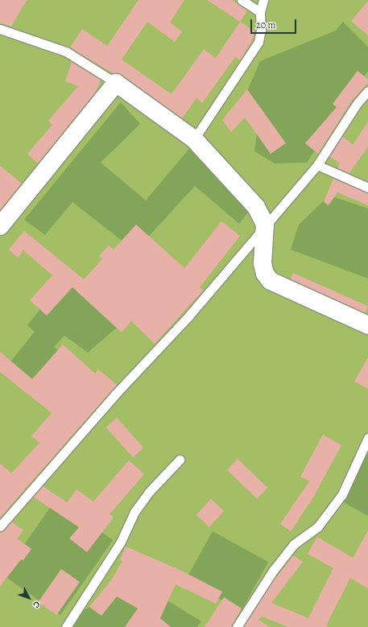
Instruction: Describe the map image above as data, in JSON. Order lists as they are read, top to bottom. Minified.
{"scale_bar":"20 m","north":"bottom right"}
